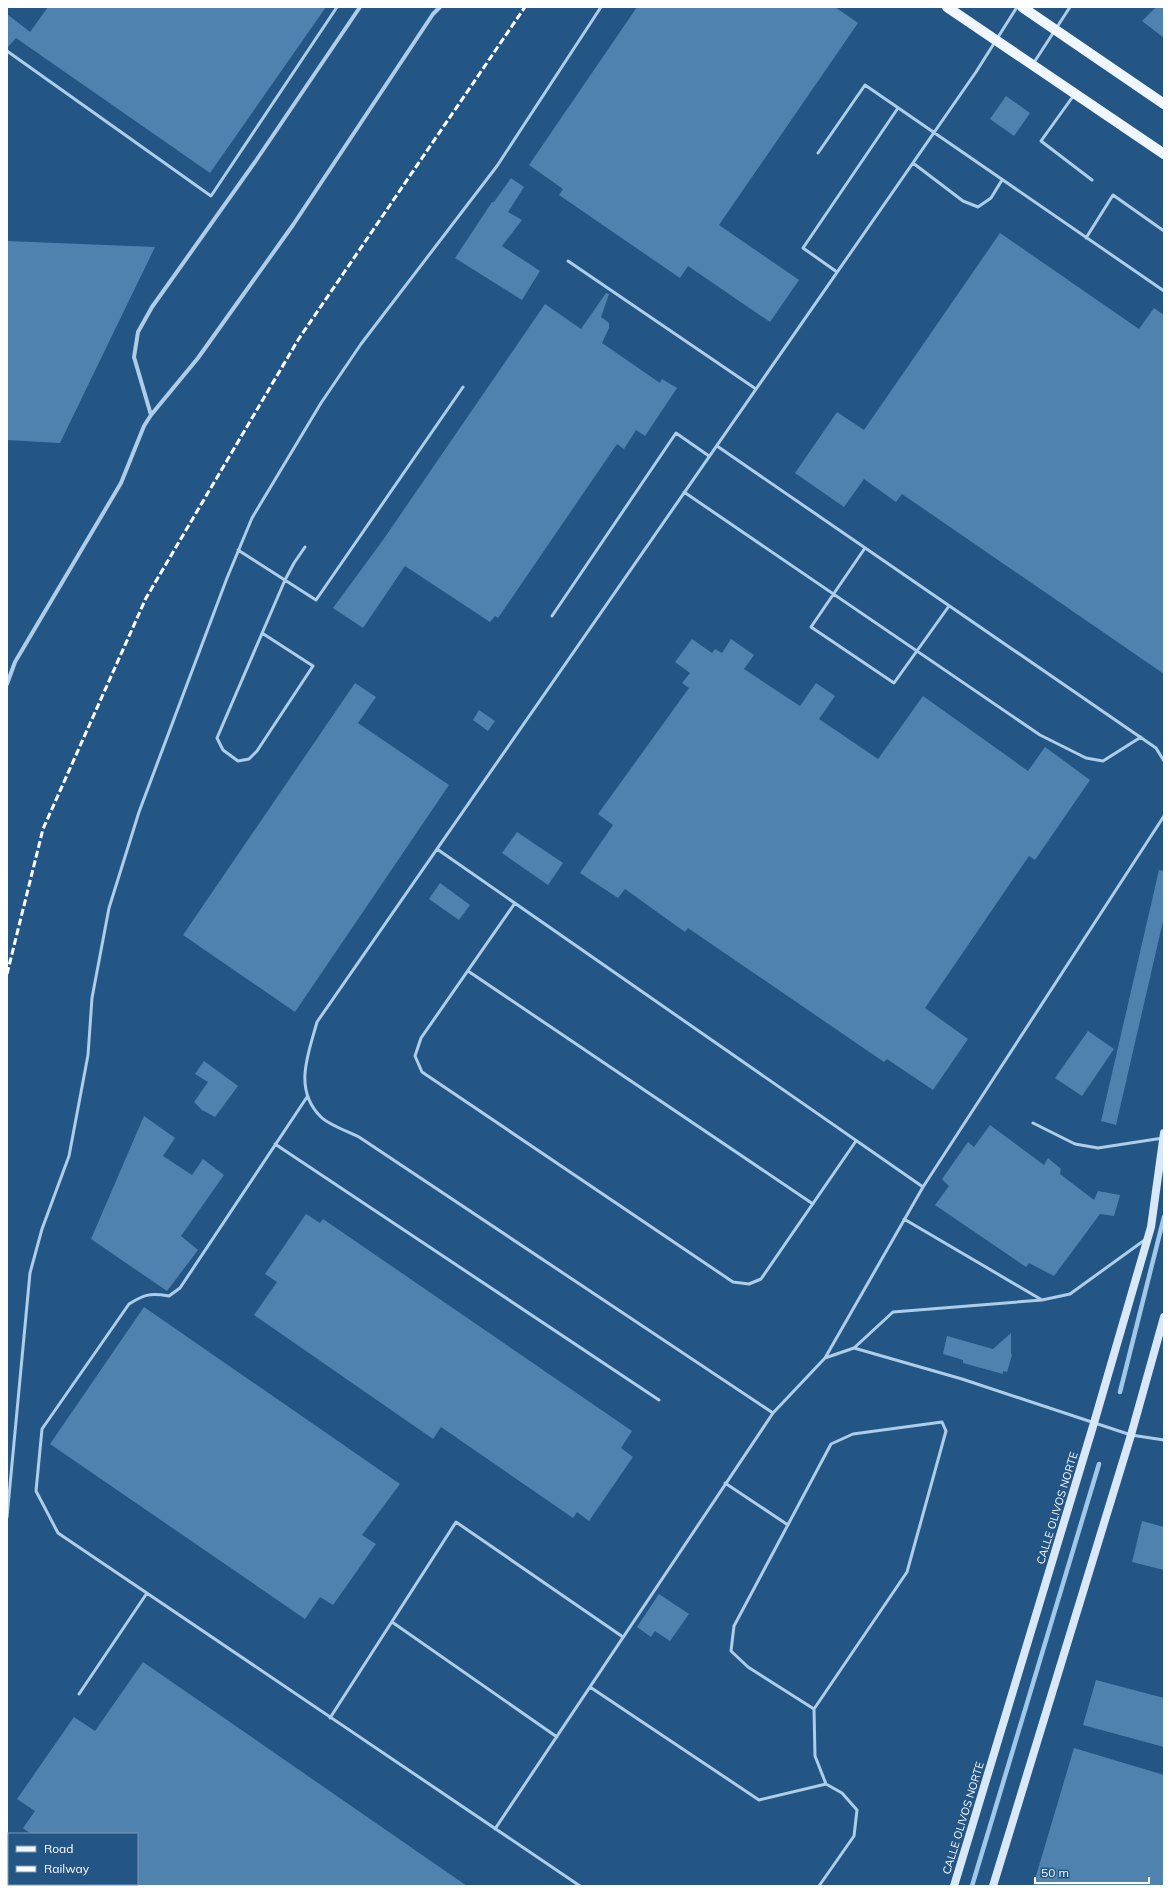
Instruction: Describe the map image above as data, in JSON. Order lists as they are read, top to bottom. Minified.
{"streets":{"main road":["CALLE OLIVOS NORTE"]},"legend":["Road","Railway"],"scale_bar":"50 m"}
